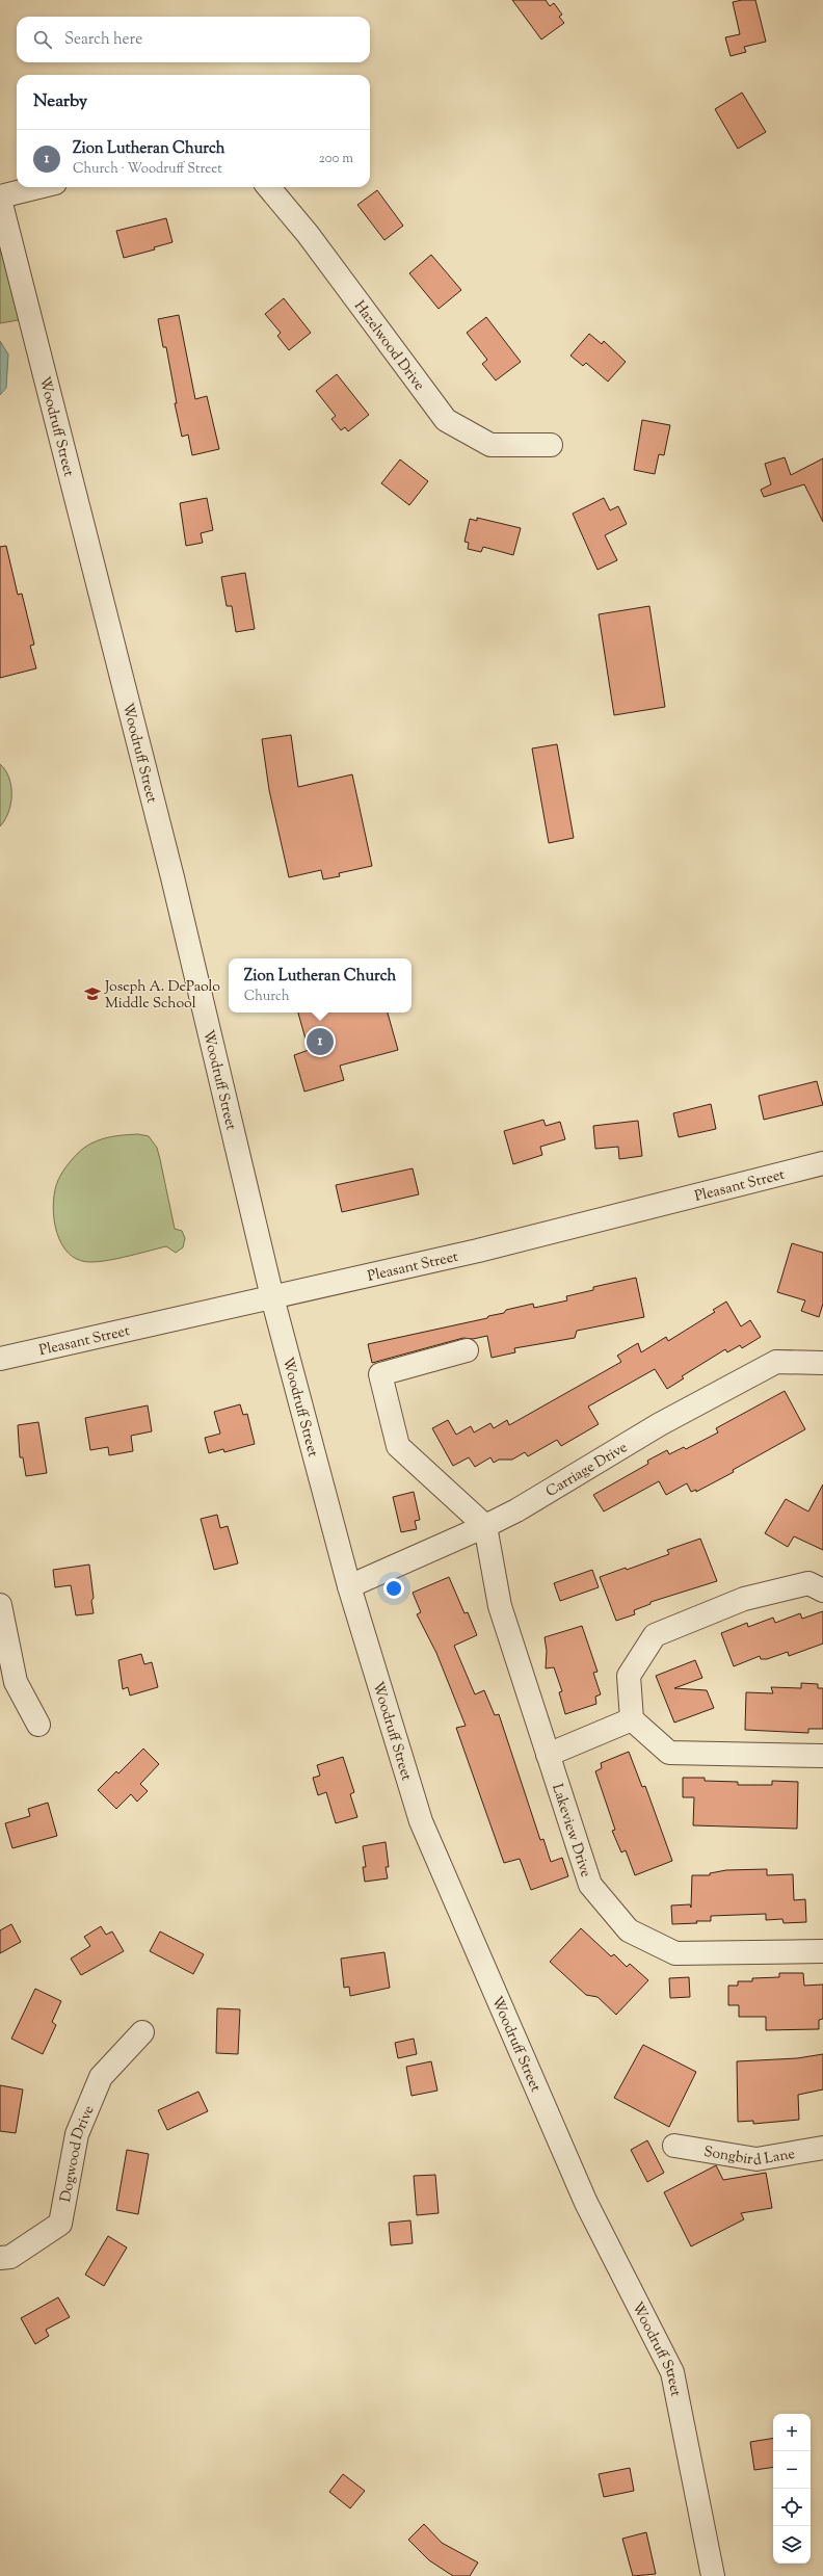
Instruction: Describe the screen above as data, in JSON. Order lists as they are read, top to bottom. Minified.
{"streets":{"street":["Hazelwood Drive","Woodruff Street","Pleasant Street","Carriage Drive","Lakeview Drive","Songbird Lane","Dogwood Drive"]},"crossings":[["Woodruff Street","Pleasant Street"],["Woodruff Street","Carriage Drive"],["Carriage Drive","Lakeview Drive"]],"places":{"school or university":["Joseph A. DePaolo Middle School"]},"page":{"search":"Search here","heading":"Nearby","list":[{"mark":"1","name":"Zion Lutheran Church","note":"Church · Woodruff Street","value":"200 m"}],"popup":["Zion Lutheran Church","Church"],"pins":"1","map_buttons":["+","−"]}}
